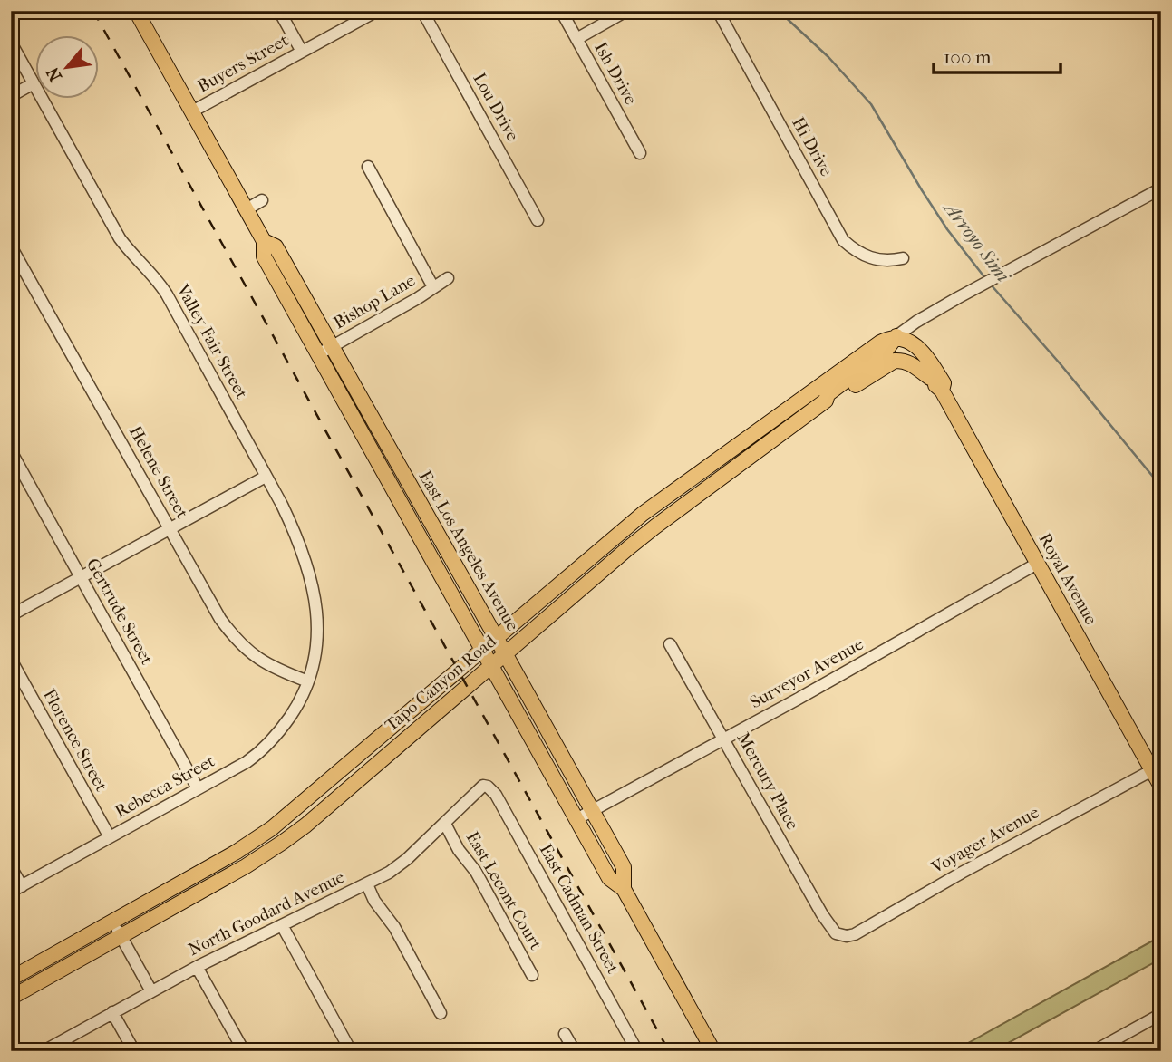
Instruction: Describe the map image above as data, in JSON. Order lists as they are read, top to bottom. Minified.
{"streets":{"main road":["East Los Angeles Avenue","Royal Avenue","Tapo Canyon Road"],"street":["Buyers Street","Ish Drive","Lou Drive","Hi Drive","Bishop Lane","Valley Fair Street","Helene Street","Gertrude Street","Surveyor Avenue","Florence Street","Mercury Place","Rebecca Street","Voyager Avenue","East Lecont Court","East Cadman Street","North Goodard Avenue"]},"crossings":[["Buyers Street","East Los Angeles Avenue"],["Bishop Lane","East Los Angeles Avenue"],["Valley Fair Street","Helene Street"],["Valley Fair Street","Rebecca Street"],["Helene Street","Rebecca Street"],["East Los Angeles Avenue","Surveyor Avenue"],["East Los Angeles Avenue","Tapo Canyon Road"],["Royal Avenue","Surveyor Avenue"],["Royal Avenue","Tapo Canyon Road"],["Royal Avenue","Voyager Avenue"],["Gertrude Street","Rebecca Street"],["Surveyor Avenue","Mercury Place"],["Florence Street","Rebecca Street"],["Mercury Place","Voyager Avenue"],["East Lecont Court","North Goodard Avenue"],["East Cadman Street","North Goodard Avenue"]],"water":["Arroyo Simi"],"scale_bar":"100 m","north":"bottom left"}
